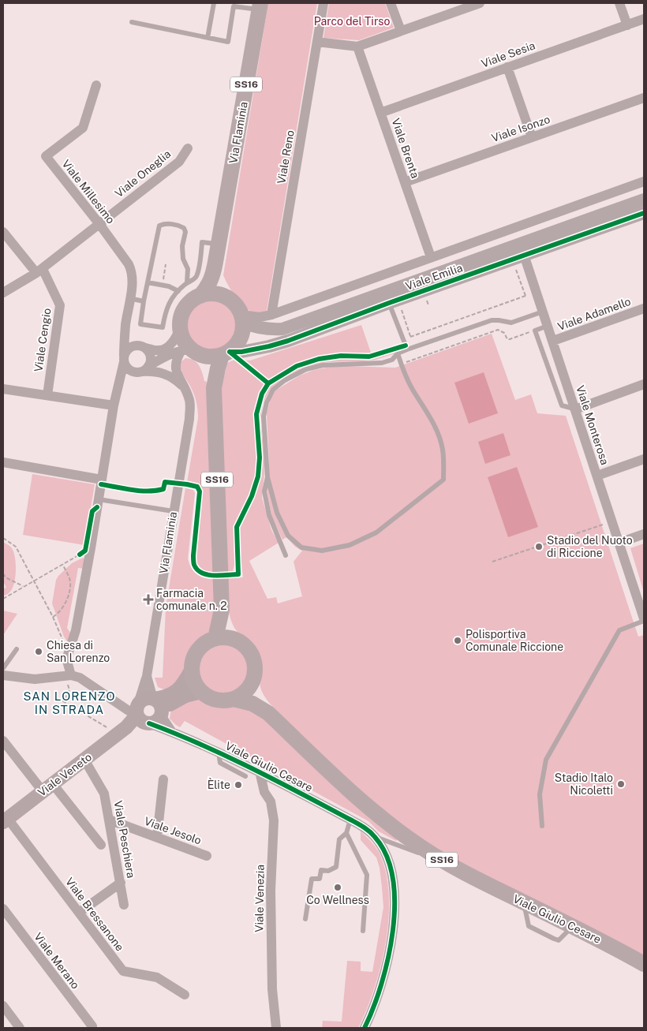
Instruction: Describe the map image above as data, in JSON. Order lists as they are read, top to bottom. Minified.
{"streets":{"main road":["SS16","Via Flaminia","Viale Giulio Cesare","Viale Veneto"],"street":["Viale Sesia","Viale Isonzo","Viale Brenta","Viale Reno","Viale Oneglia","Viale Millesimo","Viale Emilia","Viale Adamello","Viale Cengio","Viale Monterosa","Viale Jesolo","Viale Peschiera","Viale Venezia","Viale Bressanone","Viale Merano"]},"crossings":[["Viale Sesia","Viale Brenta"],["SS16","Via Flaminia"],["SS16","Viale Millesimo"],["SS16","Viale Emilia"],["SS16","Viale Giulio Cesare"],["SS16","Viale Veneto"],["Viale Isonzo","Viale Brenta"],["Via Flaminia","Viale Millesimo"],["Via Flaminia","Viale Emilia"],["Viale Brenta","Viale Emilia"],["Viale Reno","Viale Emilia"],["Viale Oneglia","Viale Millesimo"],["Viale Oneglia","Viale Cengio"],["Viale Millesimo","Viale Emilia"],["Viale Millesimo","Viale Giulio Cesare"],["Viale Emilia","Viale Monterosa"],["Viale Adamello","Viale Monterosa"],["Viale Giulio Cesare","Viale Veneto"],["Viale Giulio Cesare","Viale Venezia"],["Viale Veneto","Viale Peschiera"],["Viale Veneto","Viale Bressanone"],["Viale Jesolo","Viale Peschiera"]],"districts":["SAN LORENZO IN STRADA"],"parks":["Parco del Tirso"],"places":{"other":["Stadio del Nuoto di Riccione","Polisportiva Comunale Riccione","Chiesa di San Lorenzo","Stadio Italo Nicoletti","Èlite","Co Wellness"],"health":["Farmacia comunale n. 2"]}}
